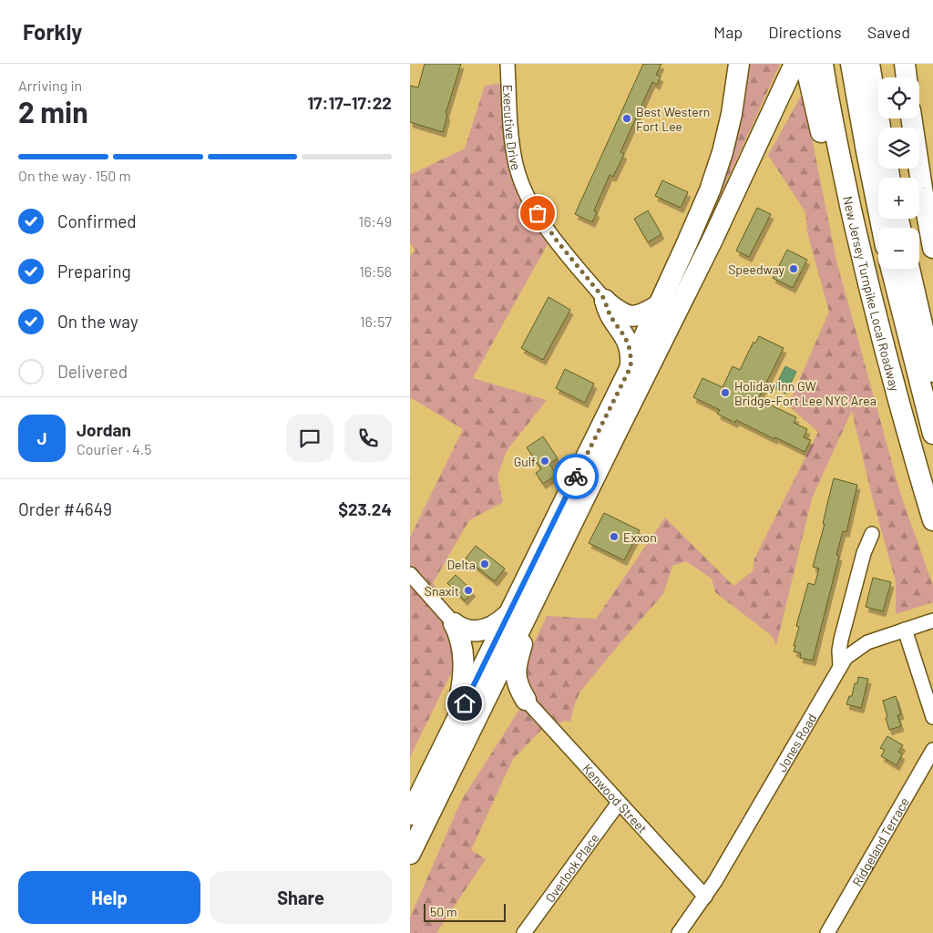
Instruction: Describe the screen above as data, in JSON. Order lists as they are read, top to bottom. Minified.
{"streets":{"highway":["New Jersey Turnpike Local Roadway"],"street":["Executive Drive","Jones Road","Kenwood Street","Ridgeland Terrace","Overlook Place"]},"crossings":[["Jones Road","Kenwood Street"],["Kenwood Street","Overlook Place"]],"places":["Best Western Fort Lee","Speedway","Holiday Inn GW Bridge-Fort Lee NYC Area","Gulf","Exxon","Delta","Snaxit"],"scale_bar":"50 m","page":{"header":"Forkly","nav":["Map","Directions","Saved"],"heading":["2 min","Arriving in","17:17–17:22"],"panel":["Jordan","Courier · 4.5","Order #4649","$23.24"],"map_buttons":["+","−"],"bar":"On the way · 150 m","list":[["Confirmed","16:49"],["Preparing","16:56"],["On the way","16:57"],"Delivered"],"round":"J","buttons":["Help","Share"],"scale":"50 m"}}
